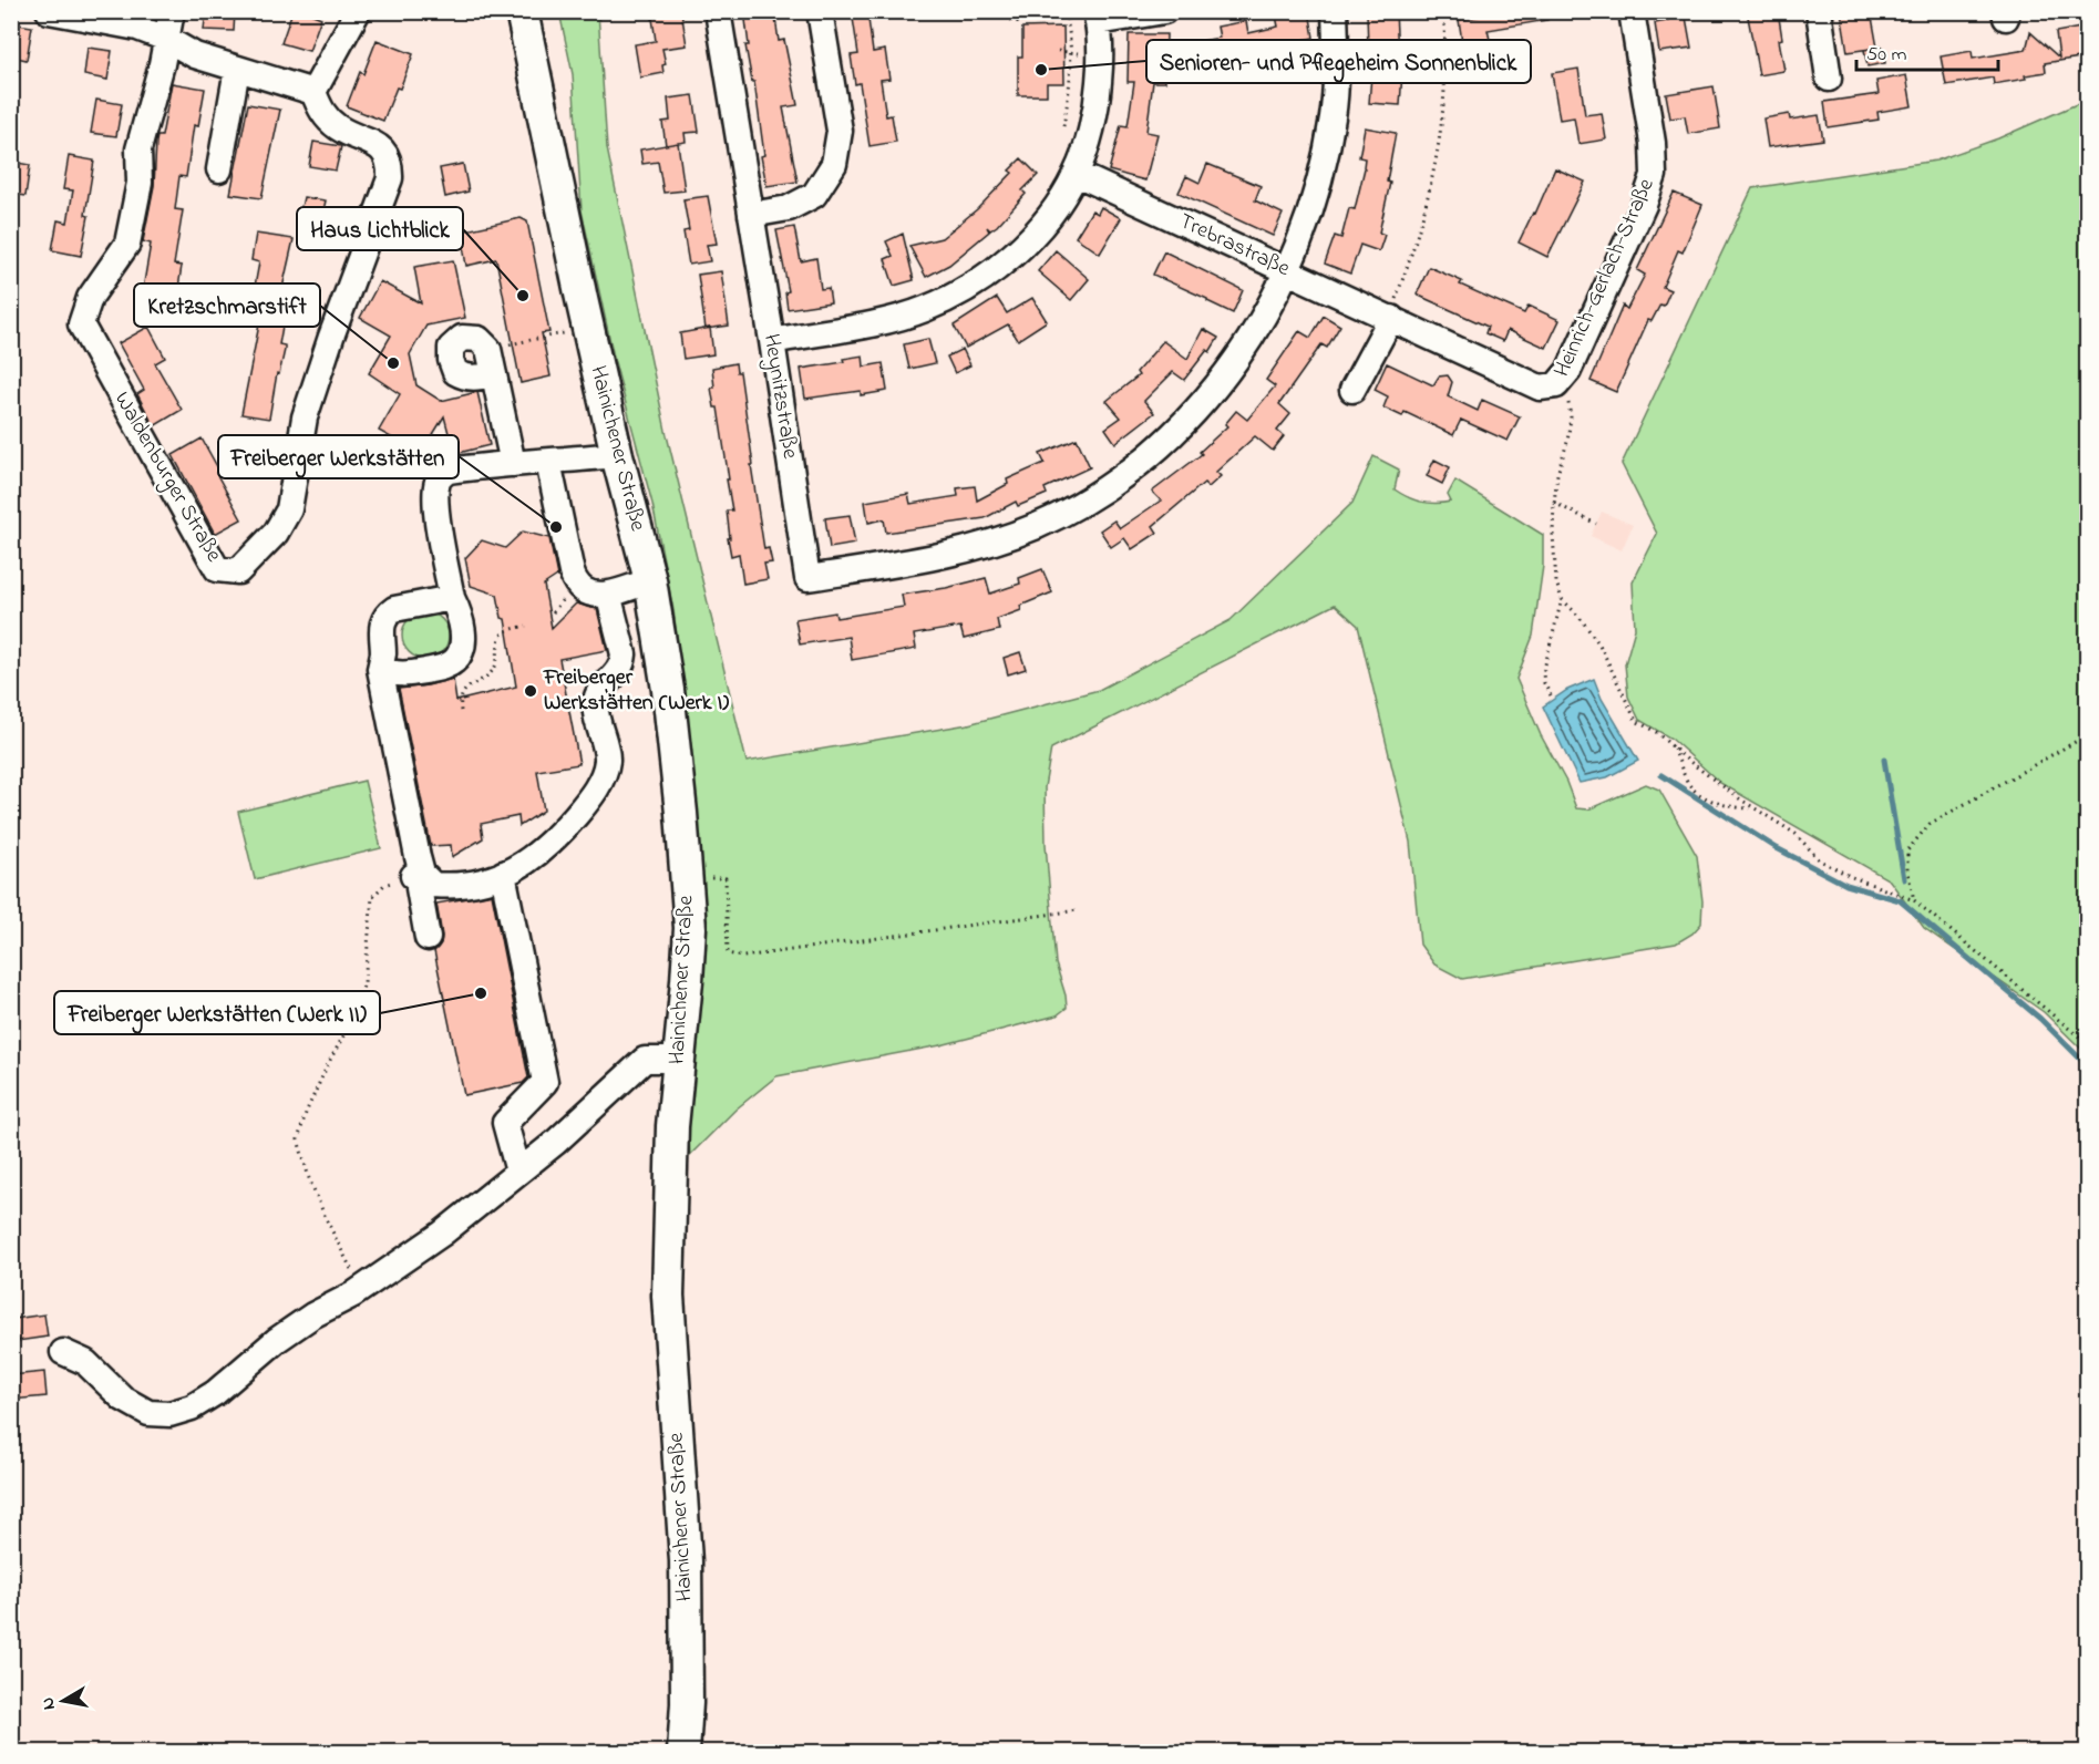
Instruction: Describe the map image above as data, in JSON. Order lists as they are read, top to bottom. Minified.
{"streets":{"main road":["Hainichener Straße"],"street":["Trebrastraße","Heinrich-Gerlach-Straße","Heynitzstraße","Waldenburger Straße"]},"crossings":[["Trebrastraße","Heinrich-Gerlach-Straße"],["Trebrastraße","Heynitzstraße"]],"places":["Senioren- und Pflegeheim Sonnenblick","Haus Lichtblick","Kretzschmarstift","Freiberger Werkstätten","Freiberger Werkstätten (Werk I)","Freiberger Werkstätten (Werk II)"],"scale_bar":"50 m","north":"left"}
